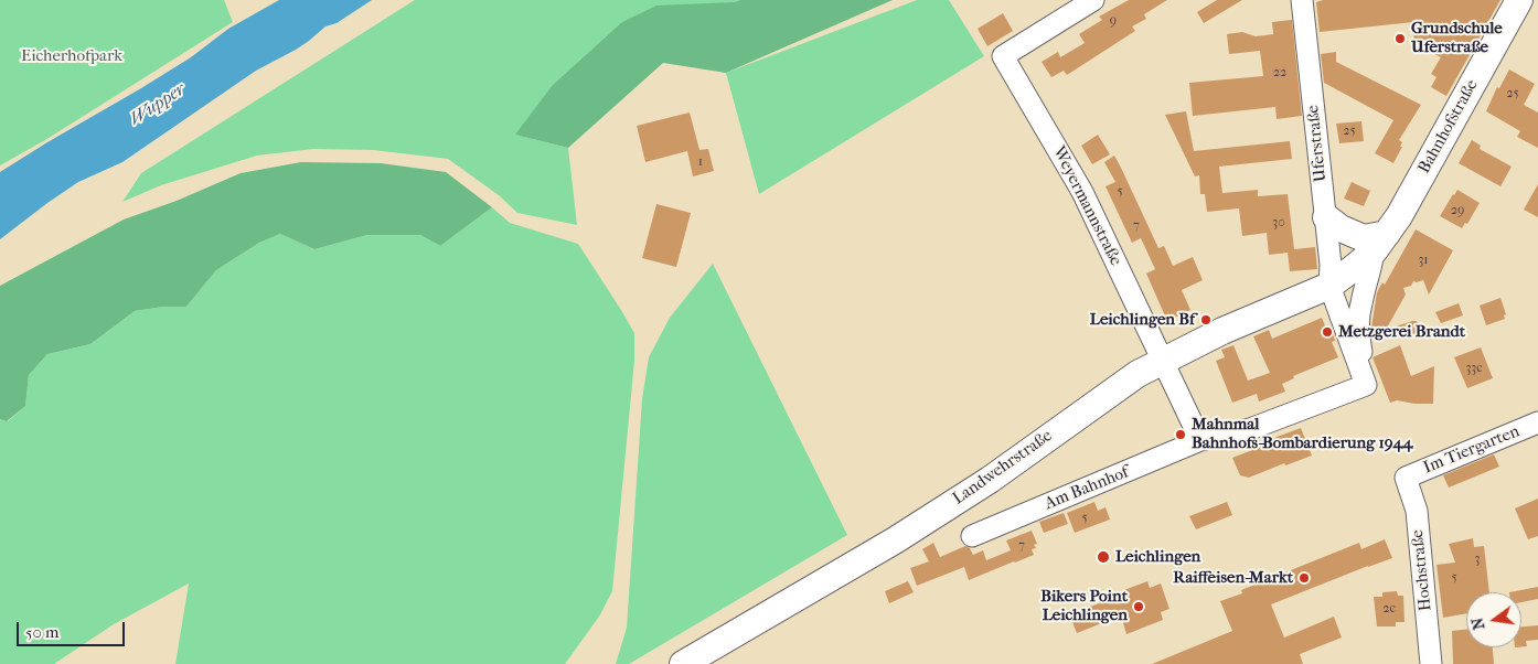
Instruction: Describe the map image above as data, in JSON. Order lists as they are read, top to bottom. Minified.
{"streets":{"main road":["Bahnhofstraße","Landwehrstraße"],"street":["Uferstraße","Weyermannstraße","Im Tiergarten","Am Bahnhof","Hochstraße"]},"crossings":[["Bahnhofstraße","Uferstraße"],["Bahnhofstraße","Landwehrstraße"],["Bahnhofstraße","Am Bahnhof"],["Uferstraße","Landwehrstraße"],["Weyermannstraße","Landwehrstraße"],["Im Tiergarten","Hochstraße"]],"water":["Wupper"],"parks":["Eicherhofpark"],"places":["Grundschule Uferstraße","Leichlingen Bf","Metzgerei Brandt","Mahnmal Bahnhofs-Bombardierung 1944","Leichlingen","Raiffeisen-Markt","Bikers Point Leichlingen"],"house_numbers":["9","22","25","25","1","5","29","30","7","31","33c","5","7","3","5","2c"],"scale_bar":"50 m","north":"left"}
